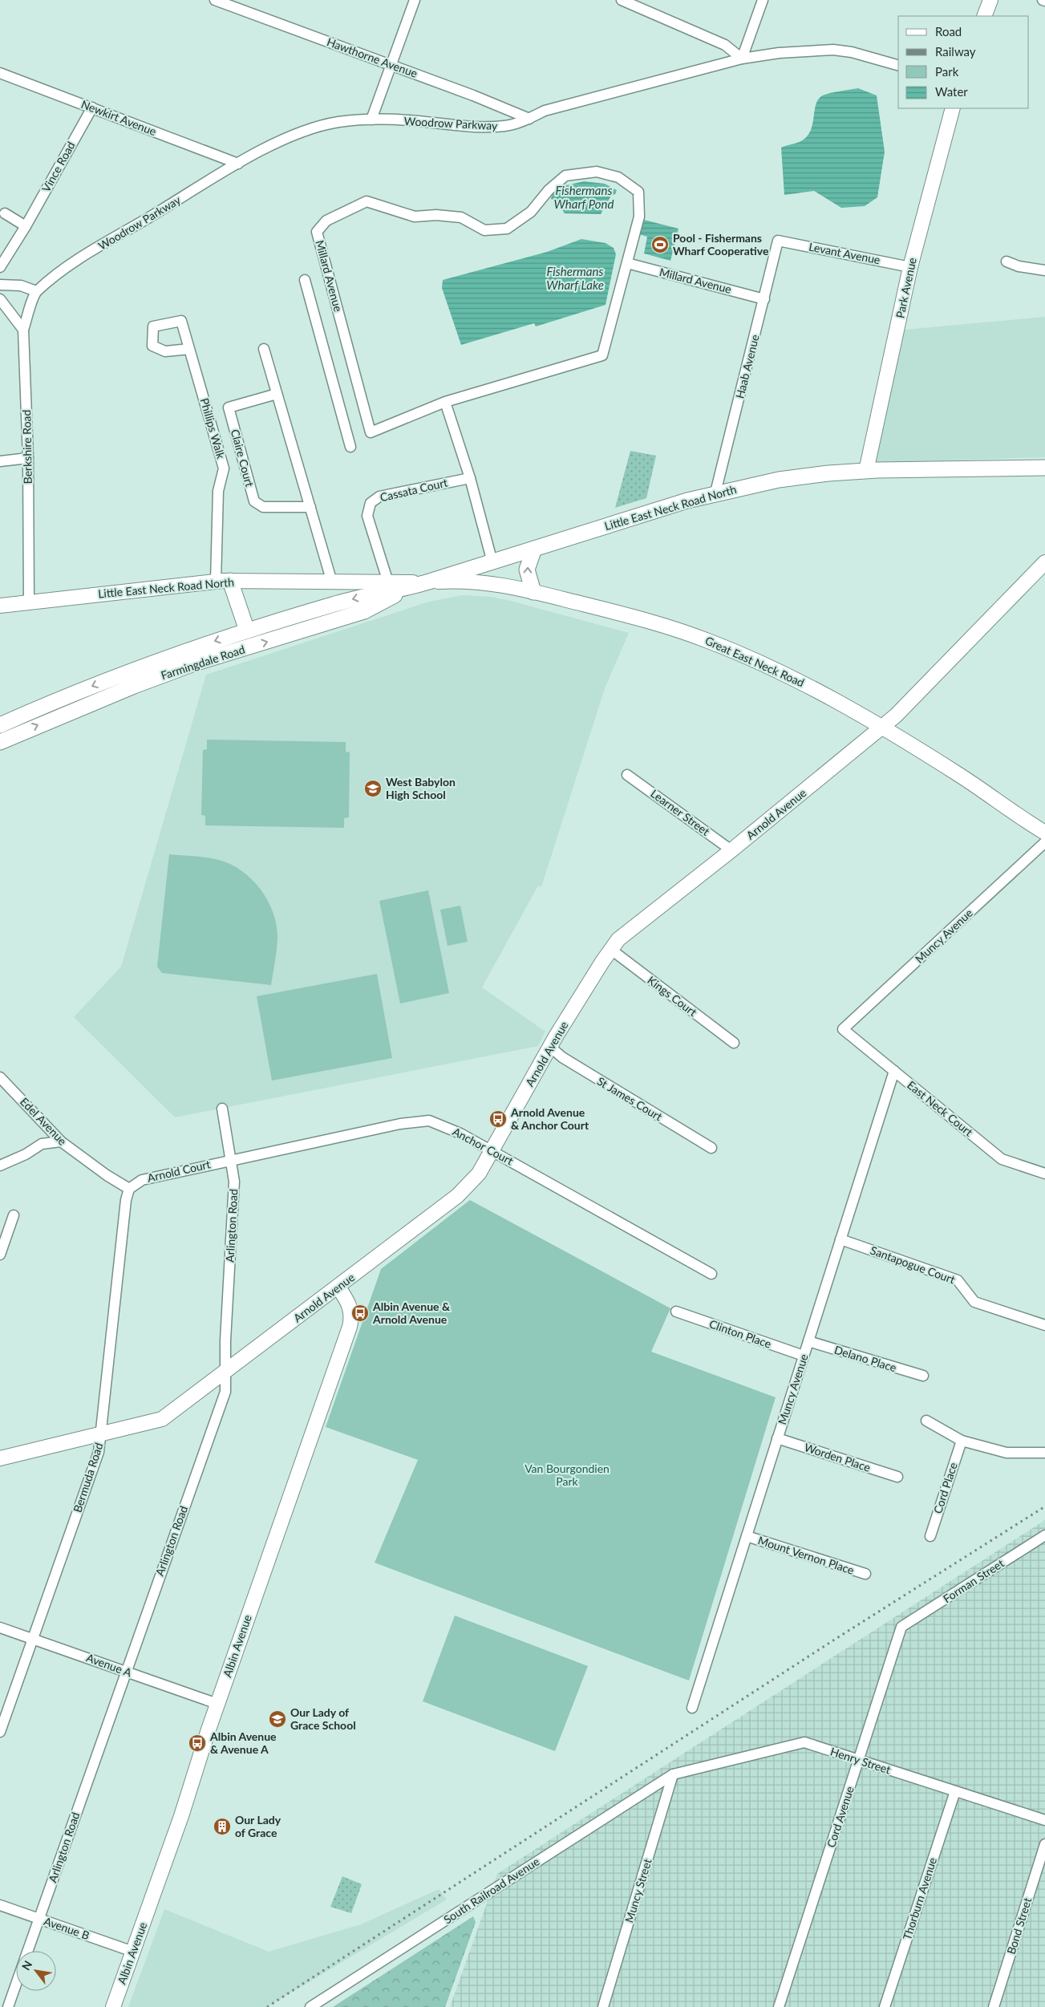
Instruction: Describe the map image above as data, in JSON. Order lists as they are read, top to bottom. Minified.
{"streets":{"main road":["Little East Neck Road North","Farmingdale Road"],"street":["Hawthorne Avenue","Newkirt Avenue","Woodrow Parkway","Vince Road","Levant Avenue","Millard Avenue","Park Avenue","Haab Avenue","Phillips Walk","Berkshire Road","Claire Court","Cassata Court","Great East Neck Road","Learner Street","Arnold Avenue","Muncy Avenue","Kings Court","St James Court","East Neck Court","Edel Avenue","Anchor Court","Arnold Court","Arlington Road","Santapogue Court","Clinton Place","Delano Place","Worden Place","Bermuda Road","Cord Place","Mount Vernon Place","Forman Street","Albin Avenue","Avenue A","Henry Street","Cord Avenue","South Railroad Avenue","Muncy Street","Thorburn Avenue","Bond Street","Avenue B"]},"crossings":[["Hawthorne Avenue","Woodrow Parkway"],["Newkirt Avenue","Woodrow Parkway"],["Newkirt Avenue","Vince Road"],["Levant Avenue","Park Avenue"],["Levant Avenue","Haab Avenue"],["Millard Avenue","Haab Avenue"],["Park Avenue","Little East Neck Road North"],["Haab Avenue","Little East Neck Road North"],["Phillips Walk","Little East Neck Road North"],["Berkshire Road","Little East Neck Road North"],["Cassata Court","Little East Neck Road North"],["Little East Neck Road North","Great East Neck Road"],["Little East Neck Road North","Farmingdale Road"],["Great East Neck Road","Farmingdale Road"],["Great East Neck Road","Arnold Avenue"],["Learner Street","Arnold Avenue"],["Arnold Avenue","Kings Court"],["Arnold Avenue","St James Court"],["Arnold Avenue","Anchor Court"],["Arnold Avenue","Arlington Road"],["Arnold Avenue","Bermuda Road"],["Arnold Avenue","Albin Avenue"],["Muncy Avenue","East Neck Court"],["Muncy Avenue","Santapogue Court"],["Muncy Avenue","Clinton Place"],["Muncy Avenue","Delano Place"],["Muncy Avenue","Worden Place"],["Muncy Avenue","Mount Vernon Place"],["Edel Avenue","Arnold Court"],["Edel Avenue","Bermuda Road"],["Anchor Court","Arnold Court"],["Anchor Court","Arlington Road"],["Arnold Court","Arlington Road"],["Arnold Court","Bermuda Road"],["Arlington Road","Avenue A"],["Arlington Road","Avenue B"],["Bermuda Road","Avenue A"],["Forman Street","Cord Avenue"],["Albin Avenue","Avenue A"],["Albin Avenue","Avenue B"],["Henry Street","Cord Avenue"],["Henry Street","South Railroad Avenue"],["Henry Street","Muncy Street"],["Henry Street","Thorburn Avenue"],["South Railroad Avenue","Muncy Street"]],"water":["Fishermans Wharf Pond","Fishermans Wharf Lake"],"parks":["Van Bourgondien Park"],"places":{"sports":["Pool - Fishermans Wharf Cooperative"],"school or university":["West Babylon High School","Our Lady of Grace School"],"bus stop":["Arnold Avenue & Anchor Court","Albin Avenue & Arnold Avenue","Albin Avenue & Avenue A"],"building":["Our Lady of Grace"]},"legend":["Road","Railway","Park","Water"],"north":"top left"}
